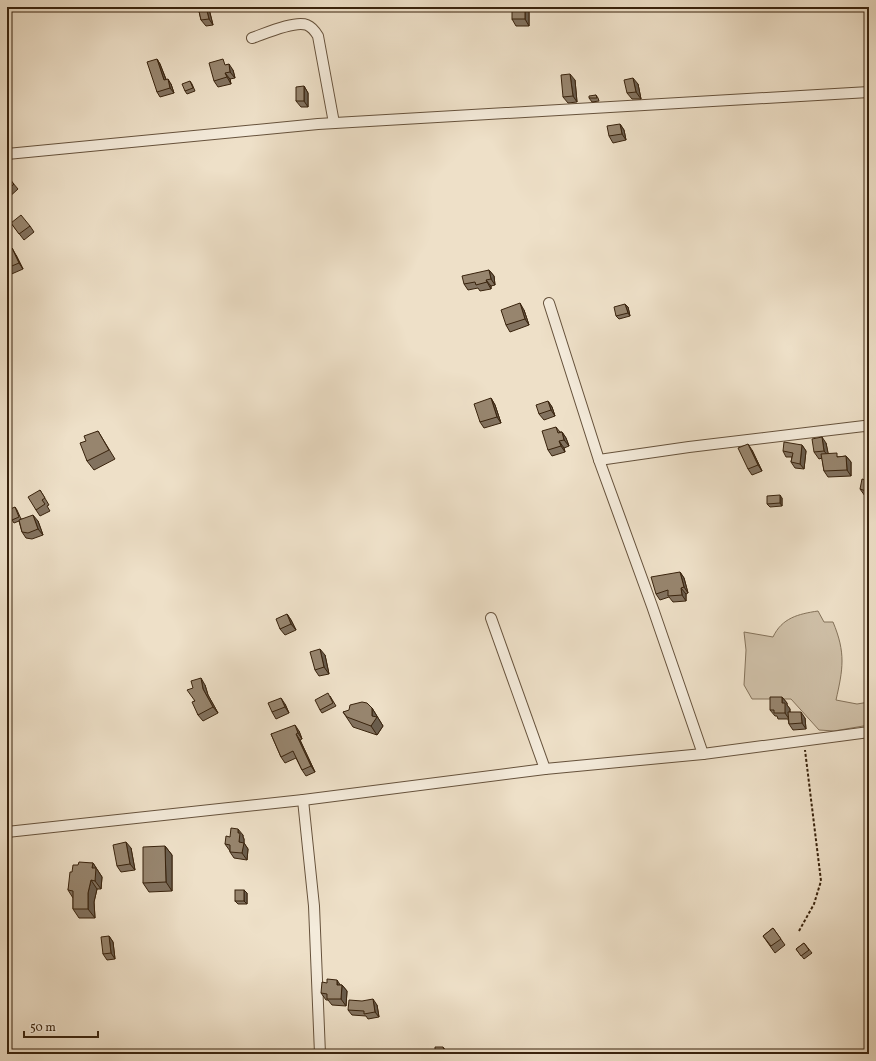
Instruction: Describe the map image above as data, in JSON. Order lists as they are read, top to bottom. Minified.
{"scale_bar":"50 m"}
